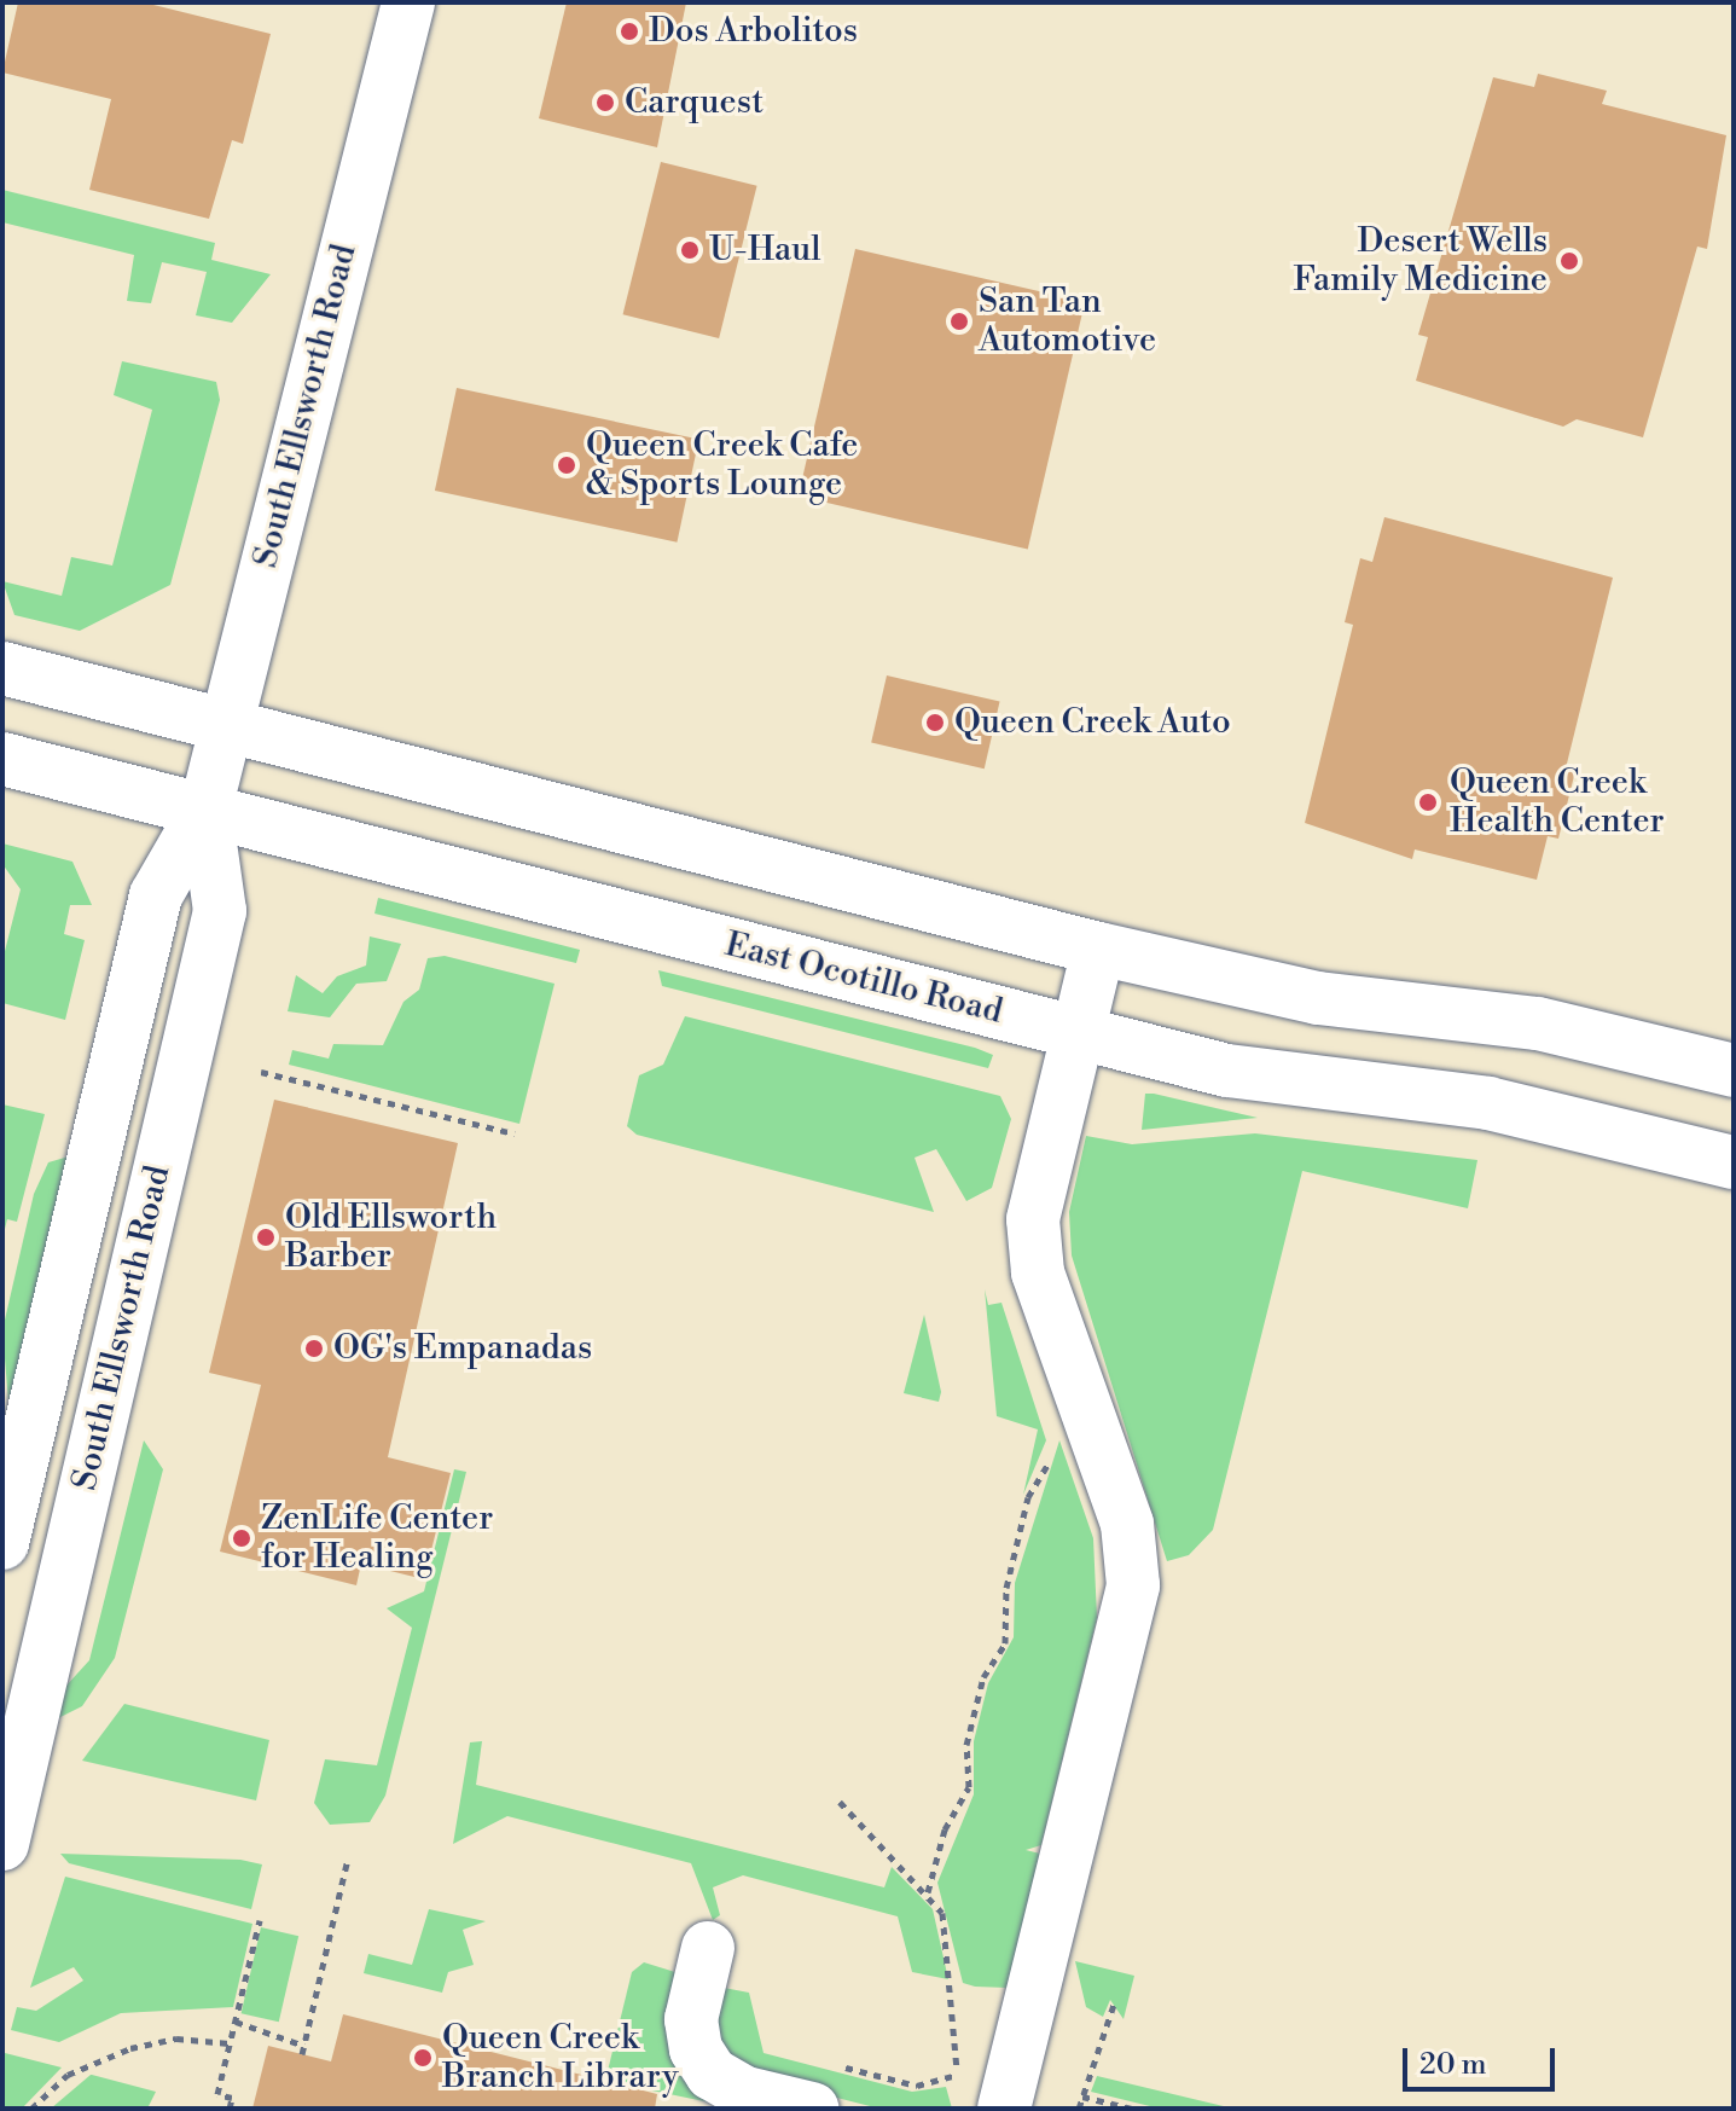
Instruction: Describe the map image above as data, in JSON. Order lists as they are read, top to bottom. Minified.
{"streets":{"main road":["South Ellsworth Road","East Ocotillo Road"]},"crossings":[["South Ellsworth Road","East Ocotillo Road"]],"places":["Dos Arbolitos","Carquest","U-Haul","Desert Wells Family Medicine","San Tan Automotive","Queen Creek Cafe & Sports Lounge","Queen Creek Auto","Queen Creek Health Center","Old Ellsworth Barber","OG's Empanadas","ZenLife Center for Healing","Queen Creek Branch Library"],"scale_bar":"20 m"}
